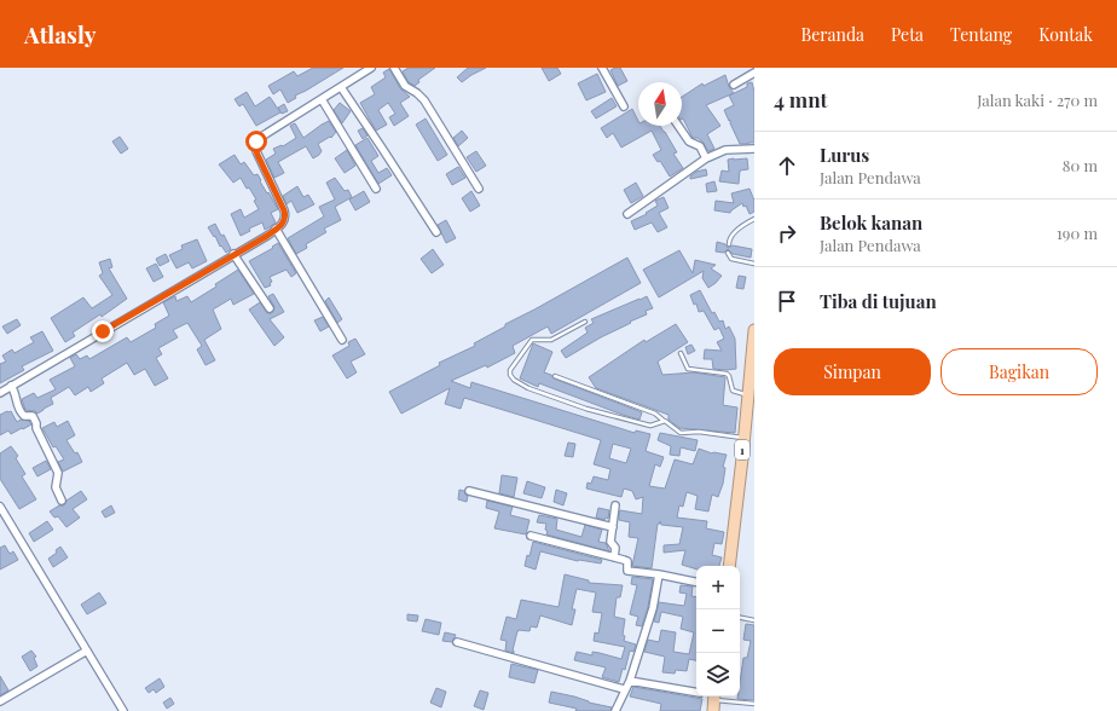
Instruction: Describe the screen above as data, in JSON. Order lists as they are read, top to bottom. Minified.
{"streets":{"highway":["1"]},"north":"top","page":{"header":"Atlasly","nav":["Beranda","Peta","Tentang","Kontak"],"heading":["4 mnt","Jalan kaki · 270 m"],"list":[["Lurus","Jalan Pendawa","80 m"],["Belok kanan","Jalan Pendawa","190 m"],"Tiba di tujuan"],"buttons":["Simpan","Bagikan"],"map_buttons":["+","−"]}}
